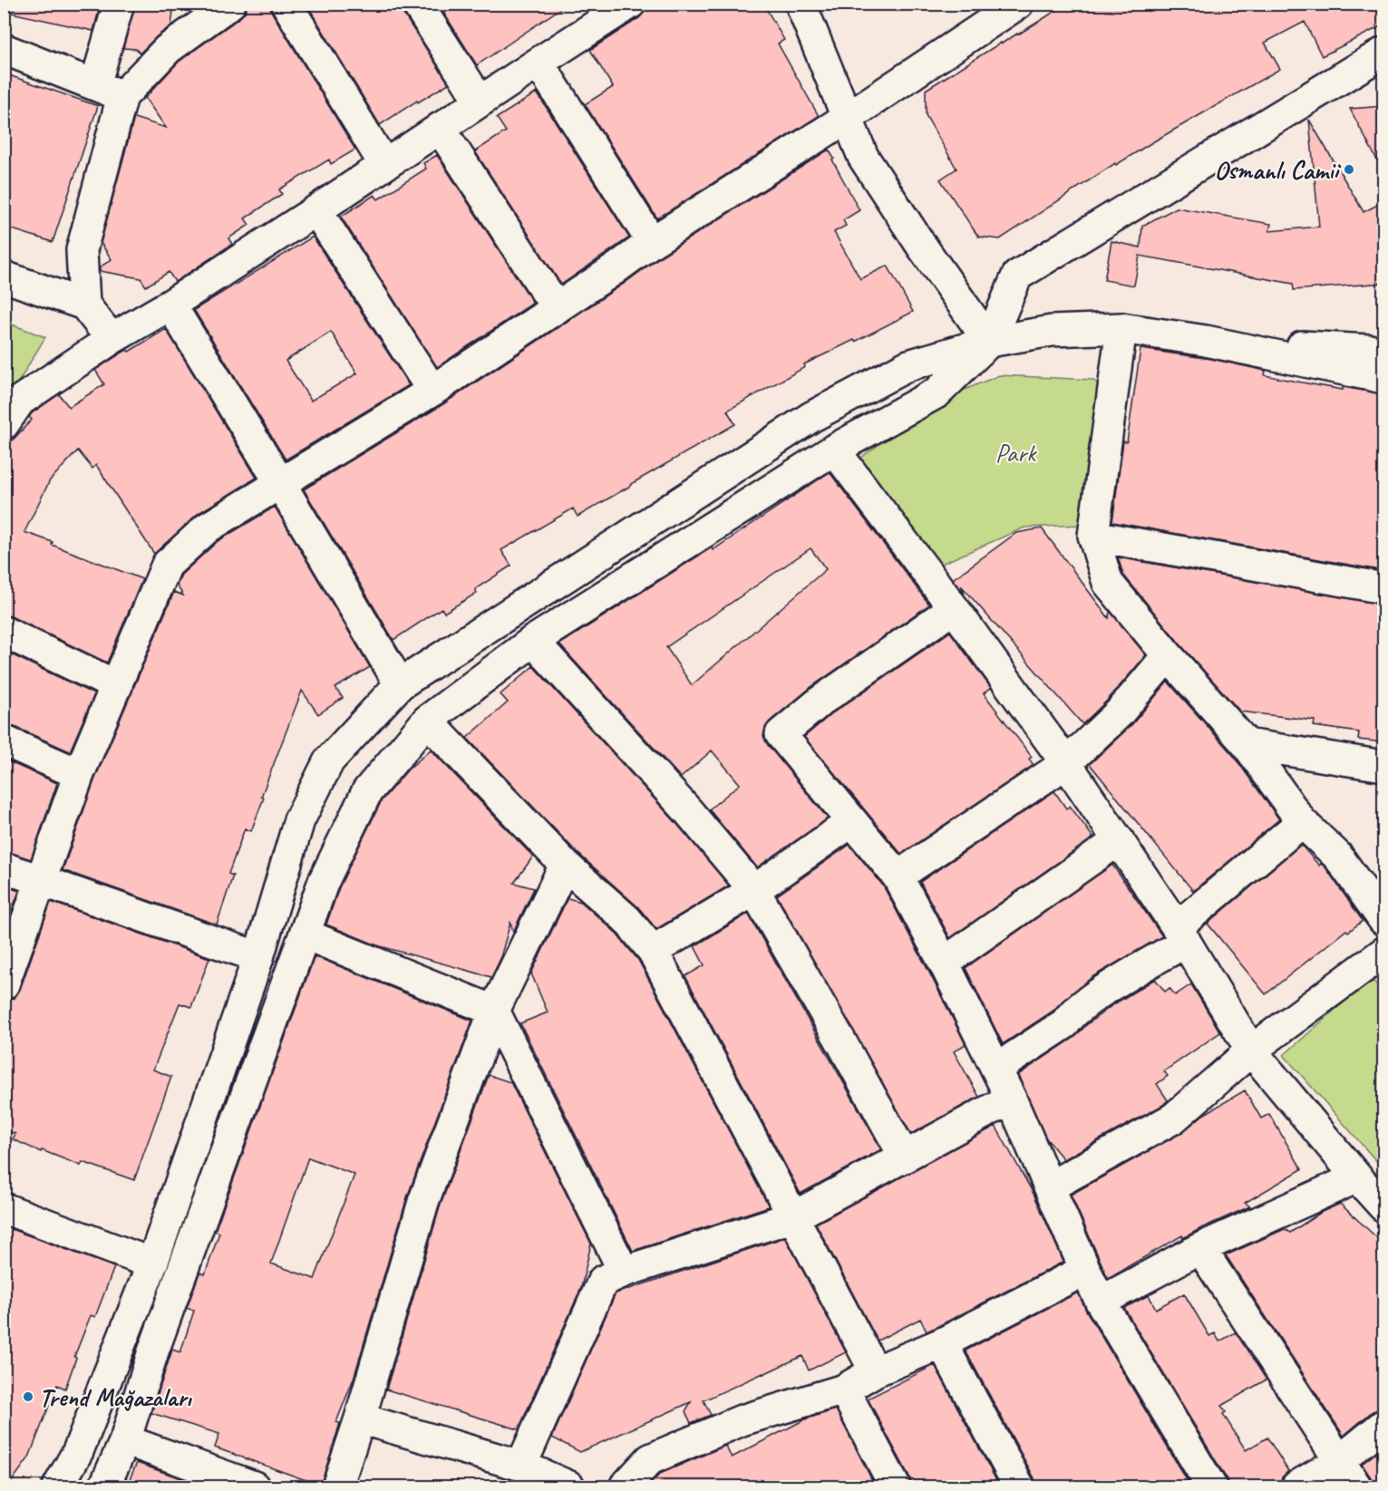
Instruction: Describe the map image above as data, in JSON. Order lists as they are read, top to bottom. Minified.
{"parks":["Park"],"places":["Osmanlı Camii","Trend Mağazaları"]}
